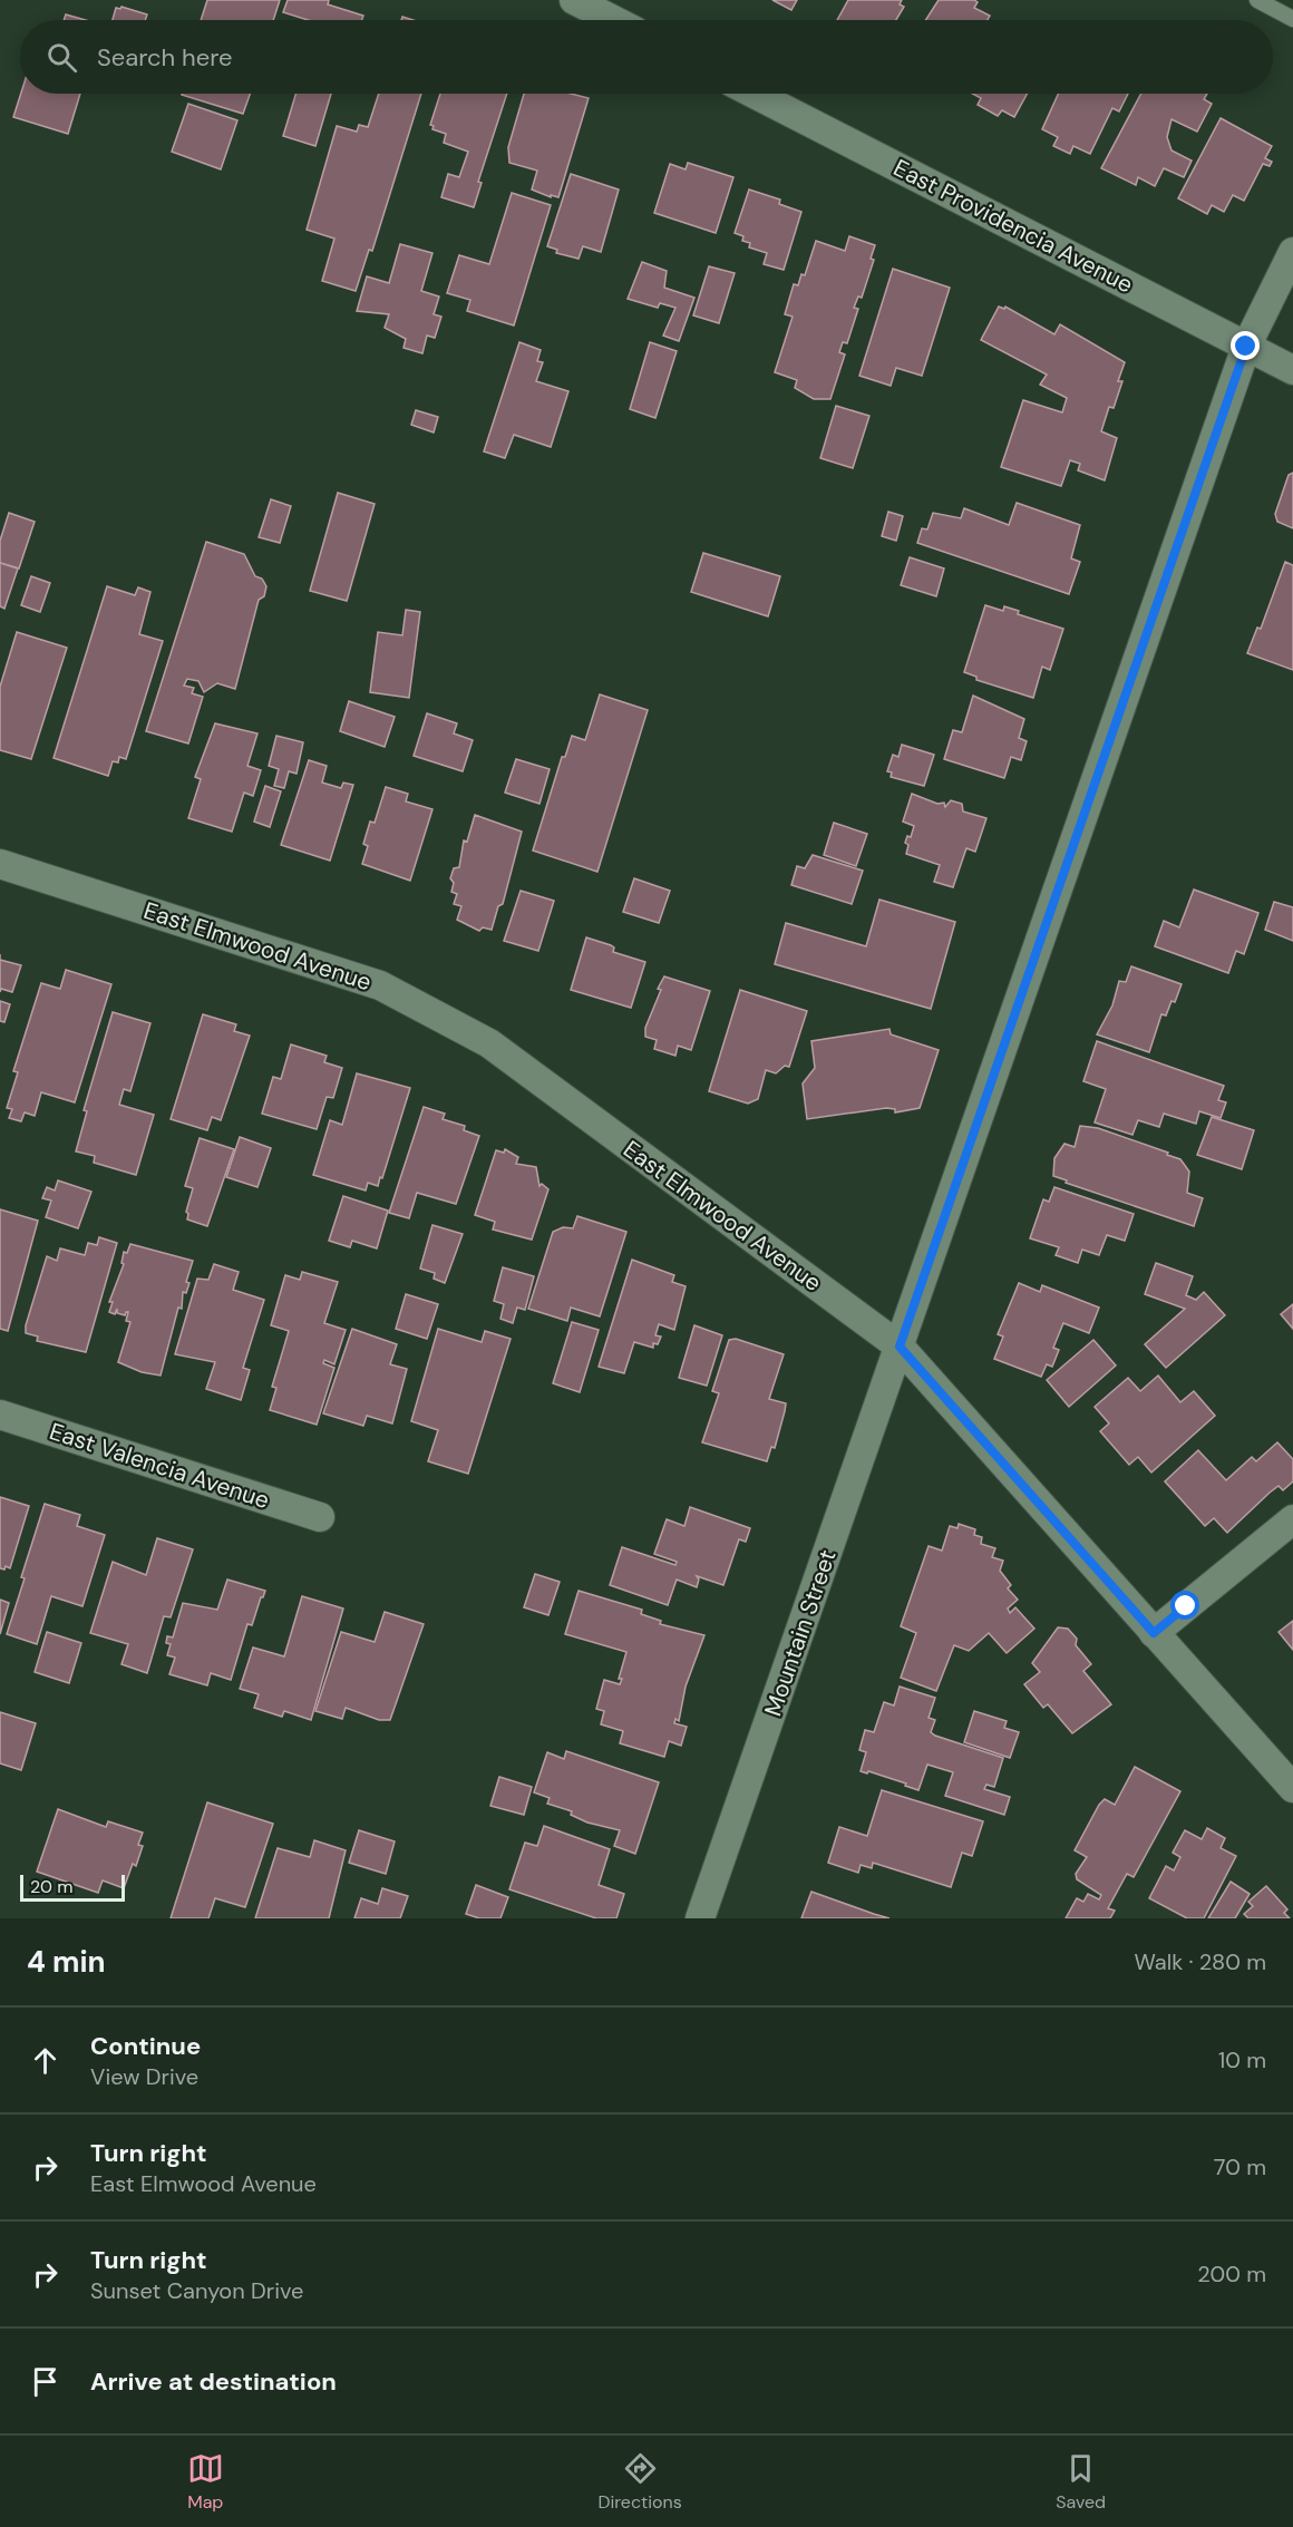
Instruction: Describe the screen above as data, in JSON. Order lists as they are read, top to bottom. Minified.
{"streets":{"street":["East Providencia Avenue","East Elmwood Avenue","East Valencia Avenue","Mountain Street"]},"crossings":[["East Providencia Avenue","Mountain Street"],["East Elmwood Avenue","Mountain Street"]],"scale_bar":"20 m","page":{"search":"Search here","scale":"20 m","heading":["4 min","Walk · 280 m"],"list":[["Continue","View Drive","10 m"],["Turn right","East Elmwood Avenue","70 m"],["Turn right","Sunset Canyon Drive","200 m"],"Arrive at destination"],"nav":["Map","Directions","Saved"]}}
